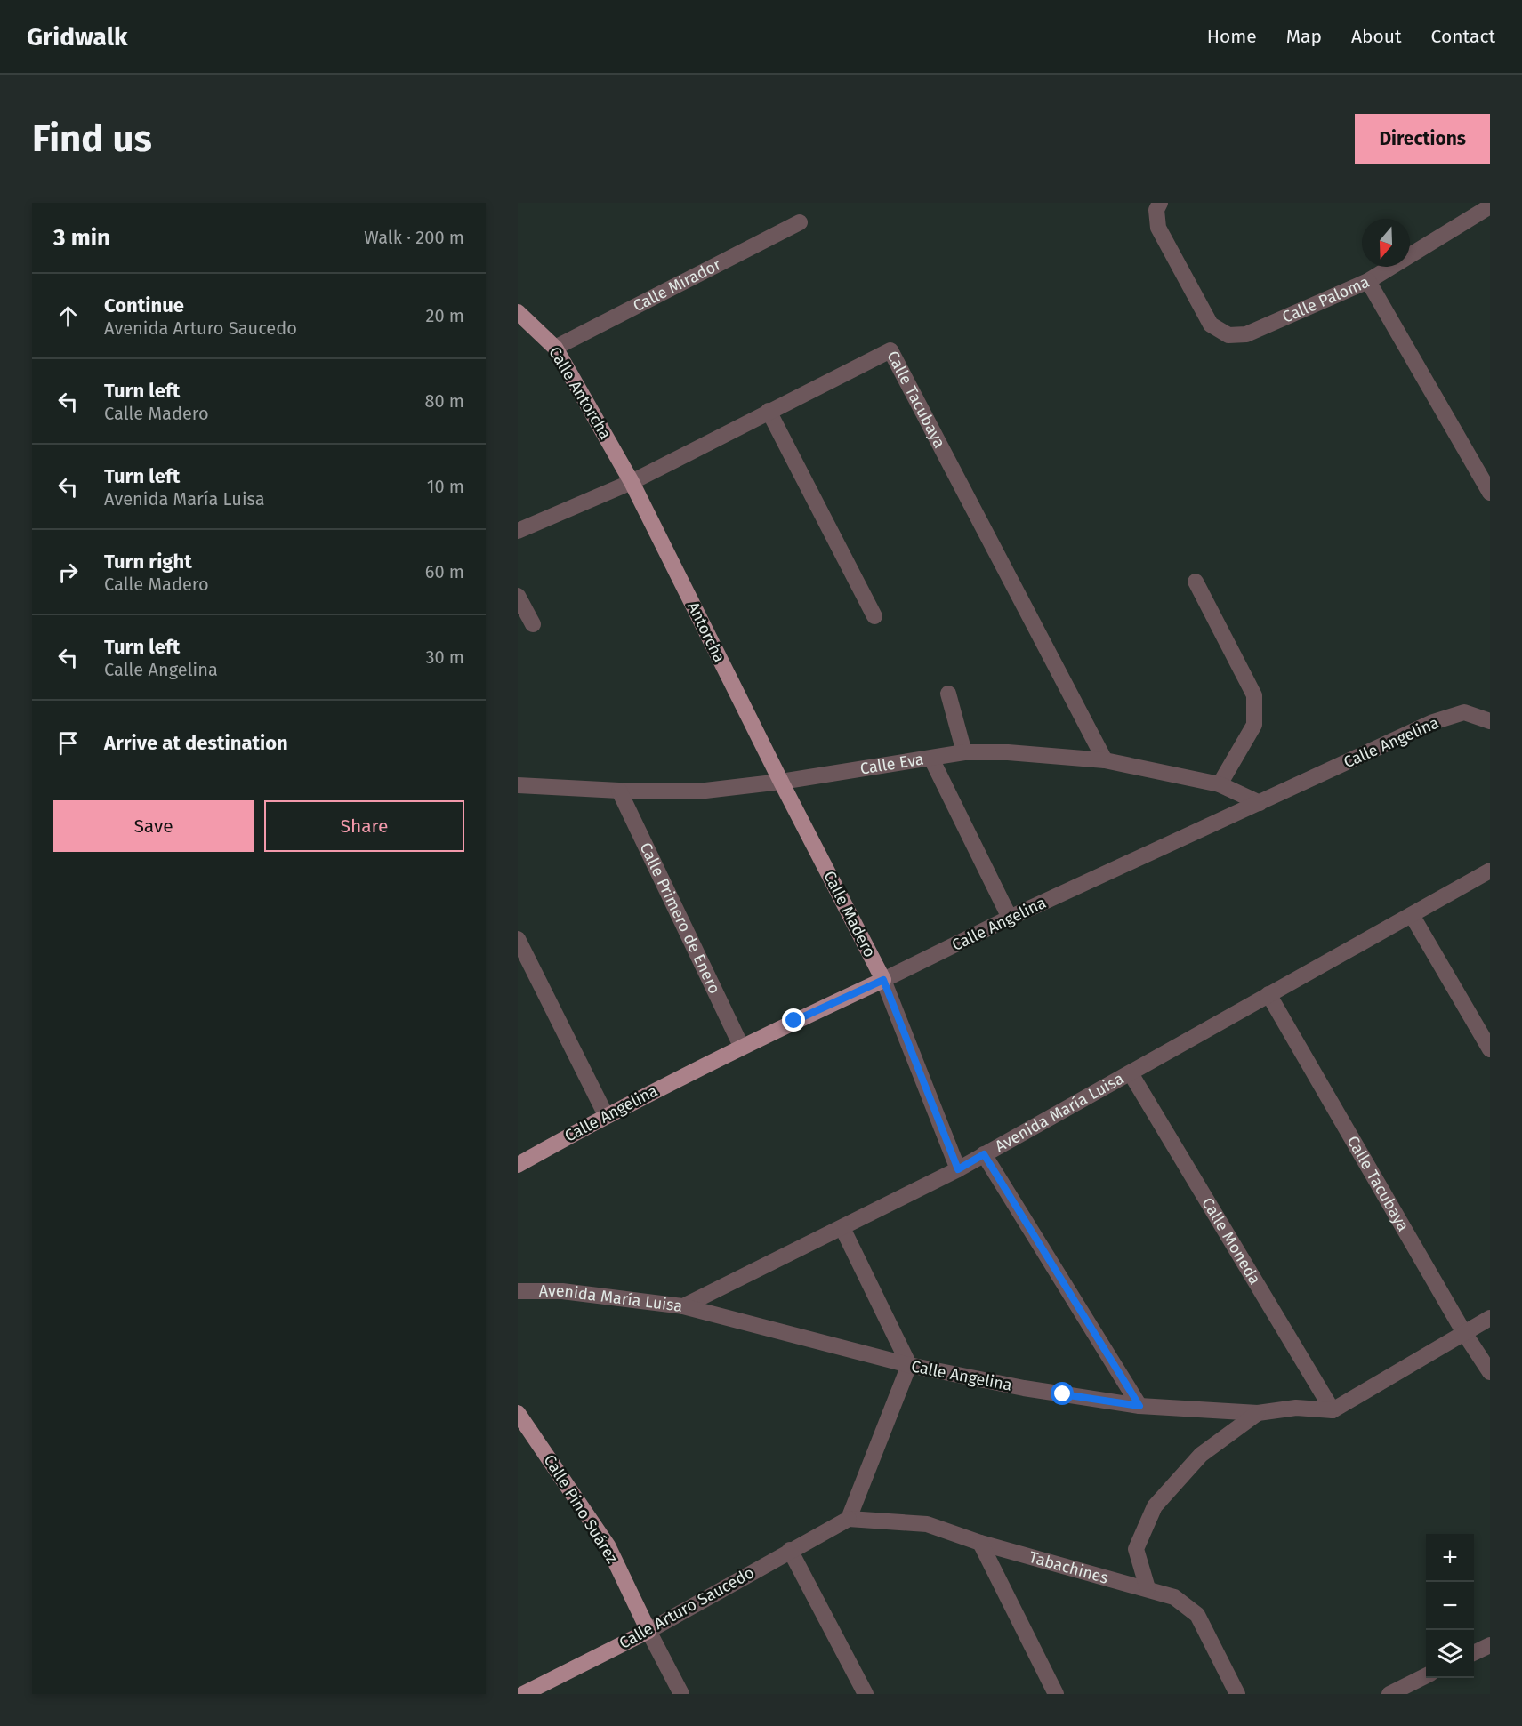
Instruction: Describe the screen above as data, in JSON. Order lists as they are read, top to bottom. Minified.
{"streets":{"main road":["Calle Antorcha","Antorcha","Calle Angelina","Calle Madero","Calle Pino Suárez","Calle Arturo Saucedo"],"street":["Calle Mirador","Calle Paloma","Calle Tacubaya","Calle Eva","Calle Primero de Enero","Avenida María Luisa","Calle Moneda","Tabachines"]},"crossings":[["Calle Mirador","Calle Antorcha"],["Calle Antorcha","Calle Tacubaya"],["Calle Antorcha","Antorcha"],["Calle Tacubaya","Antorcha"],["Calle Tacubaya","Calle Eva"],["Calle Tacubaya","Avenida María Luisa"],["Antorcha","Calle Eva"],["Antorcha","Calle Madero"],["Calle Angelina","Calle Eva"],["Calle Angelina","Calle Madero"],["Calle Angelina","Calle Primero de Enero"],["Calle Angelina","Avenida María Luisa"],["Calle Angelina","Calle Moneda"],["Calle Eva","Calle Madero"],["Calle Eva","Calle Primero de Enero"],["Calle Madero","Avenida María Luisa"],["Avenida María Luisa","Calle Moneda"],["Calle Pino Suárez","Calle Arturo Saucedo"],["Tabachines","Calle Arturo Saucedo"]],"north":"bottom","page":{"header":"Gridwalk","nav":["Home","Map","About","Contact"],"buttons":["Directions",["Save","Share"]],"title":"Find us","heading":["3 min","Walk · 200 m"],"list":[["Continue","Avenida Arturo Saucedo","20 m"],["Turn left","Calle Madero","80 m"],["Turn left","Avenida María Luisa","10 m"],["Turn right","Calle Madero","60 m"],["Turn left","Calle Angelina","30 m"],"Arrive at destination"],"map_buttons":["+","−"]}}
